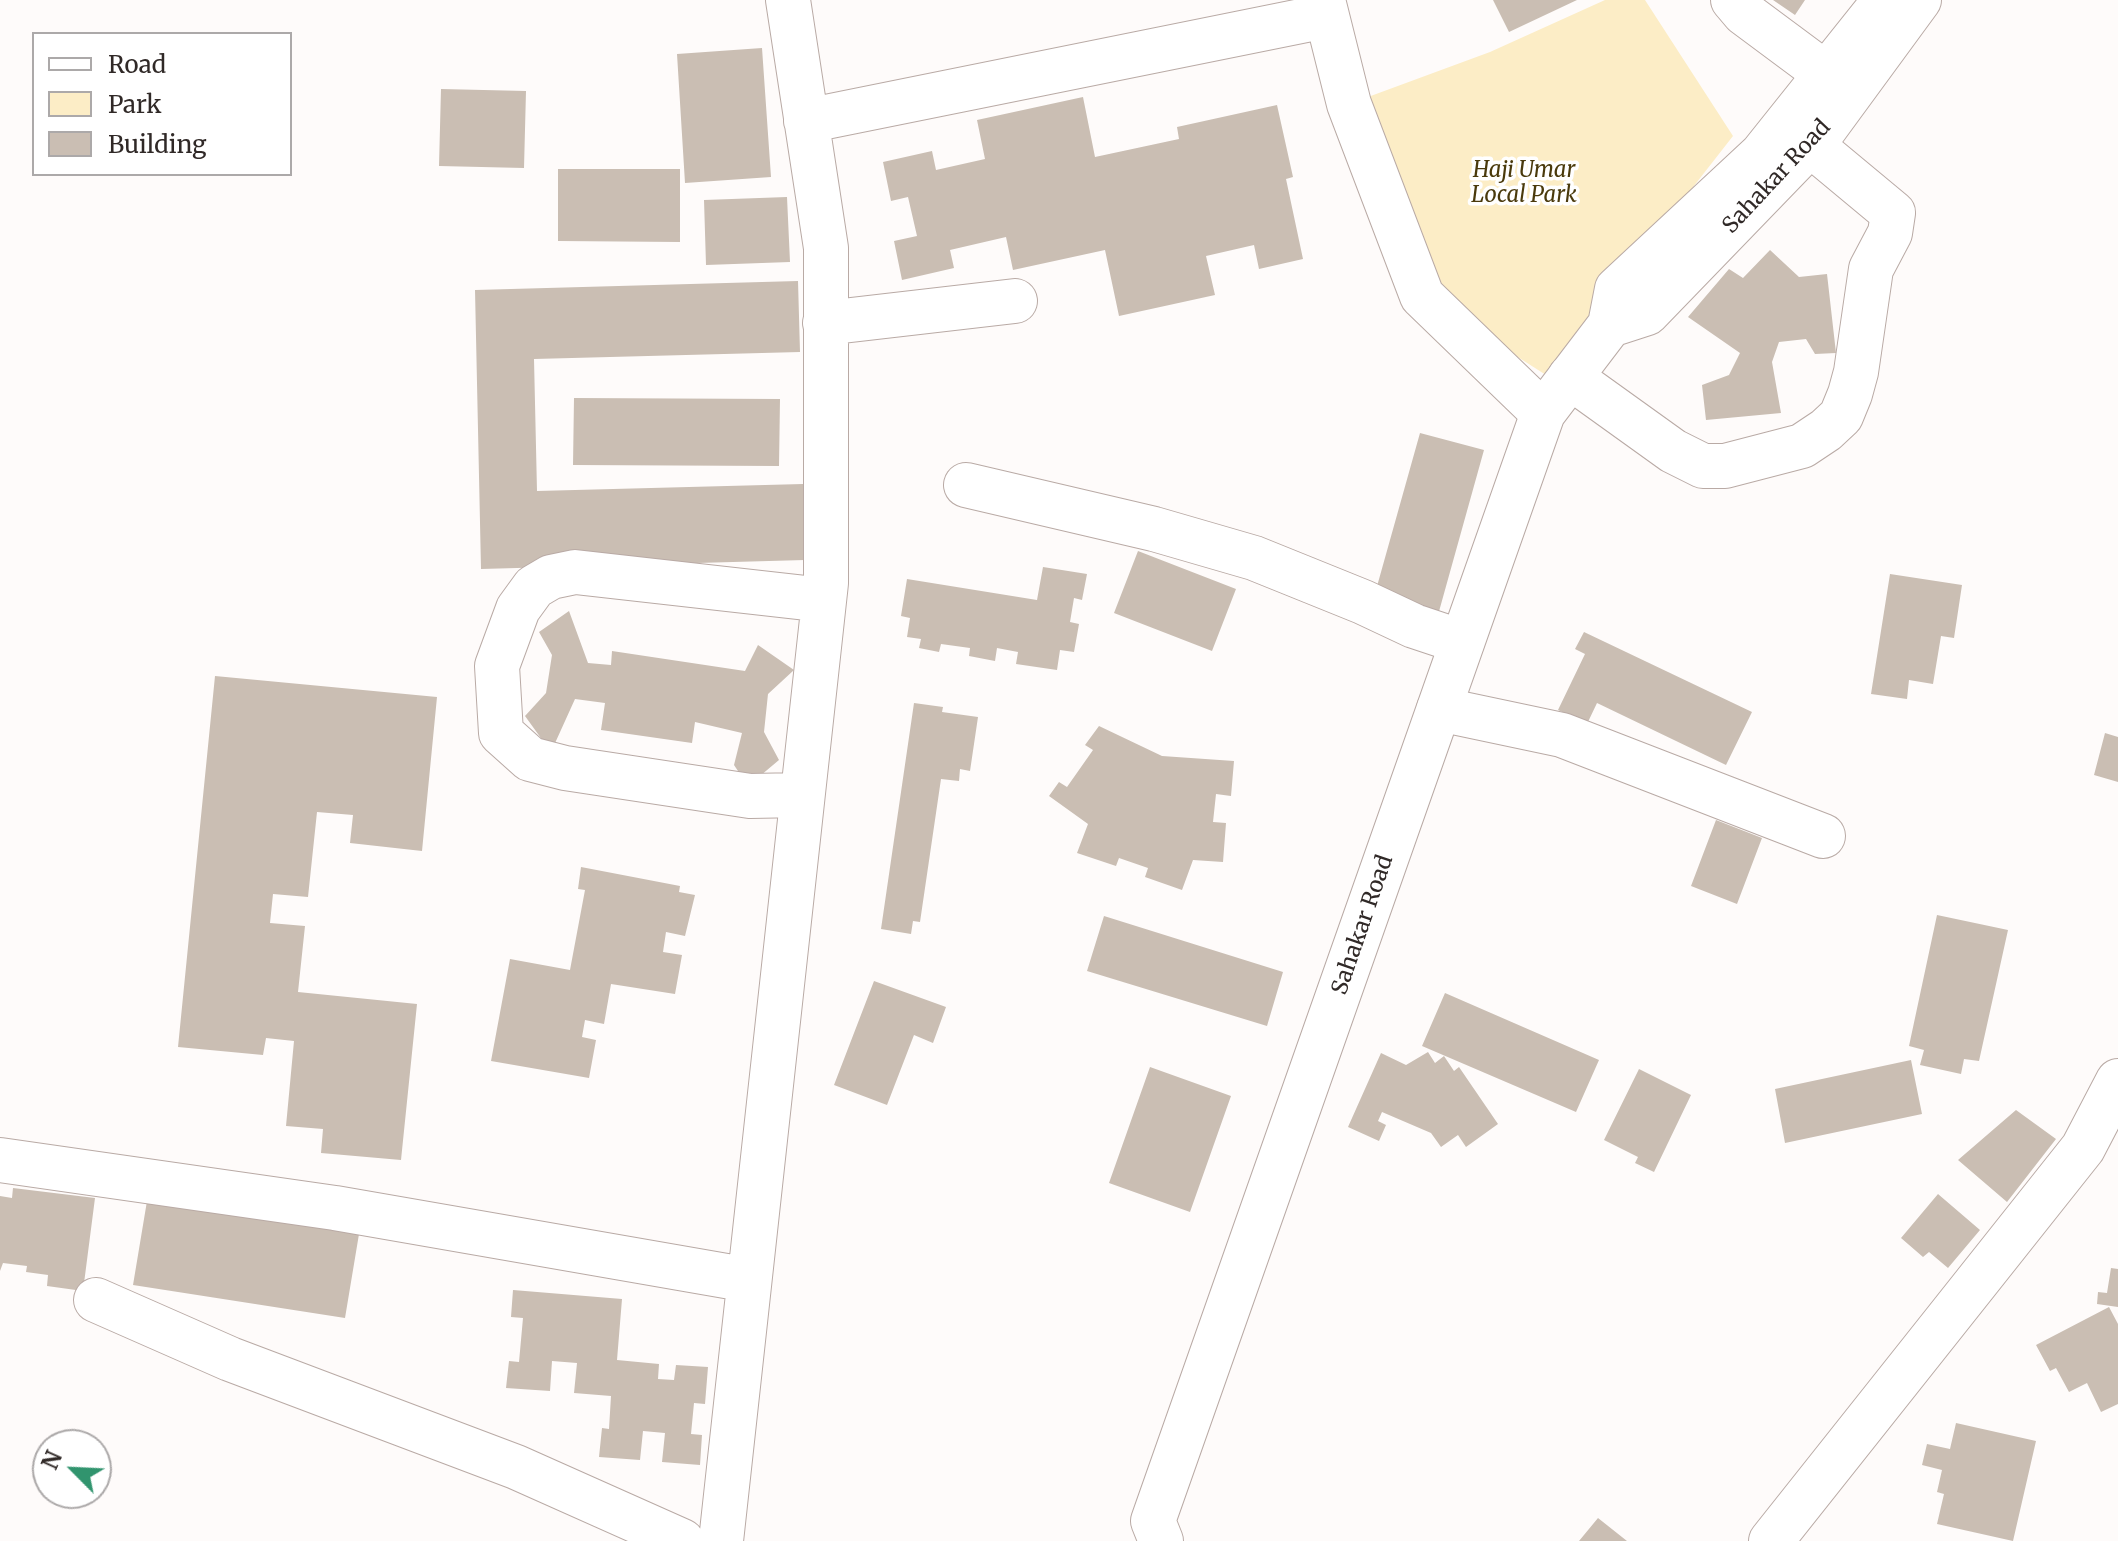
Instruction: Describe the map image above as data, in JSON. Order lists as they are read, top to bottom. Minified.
{"streets":{"street":["Sahakar Road"]},"parks":["Haji Umar Local Park"],"legend":["Road","Park","Building"],"north":"top left"}
